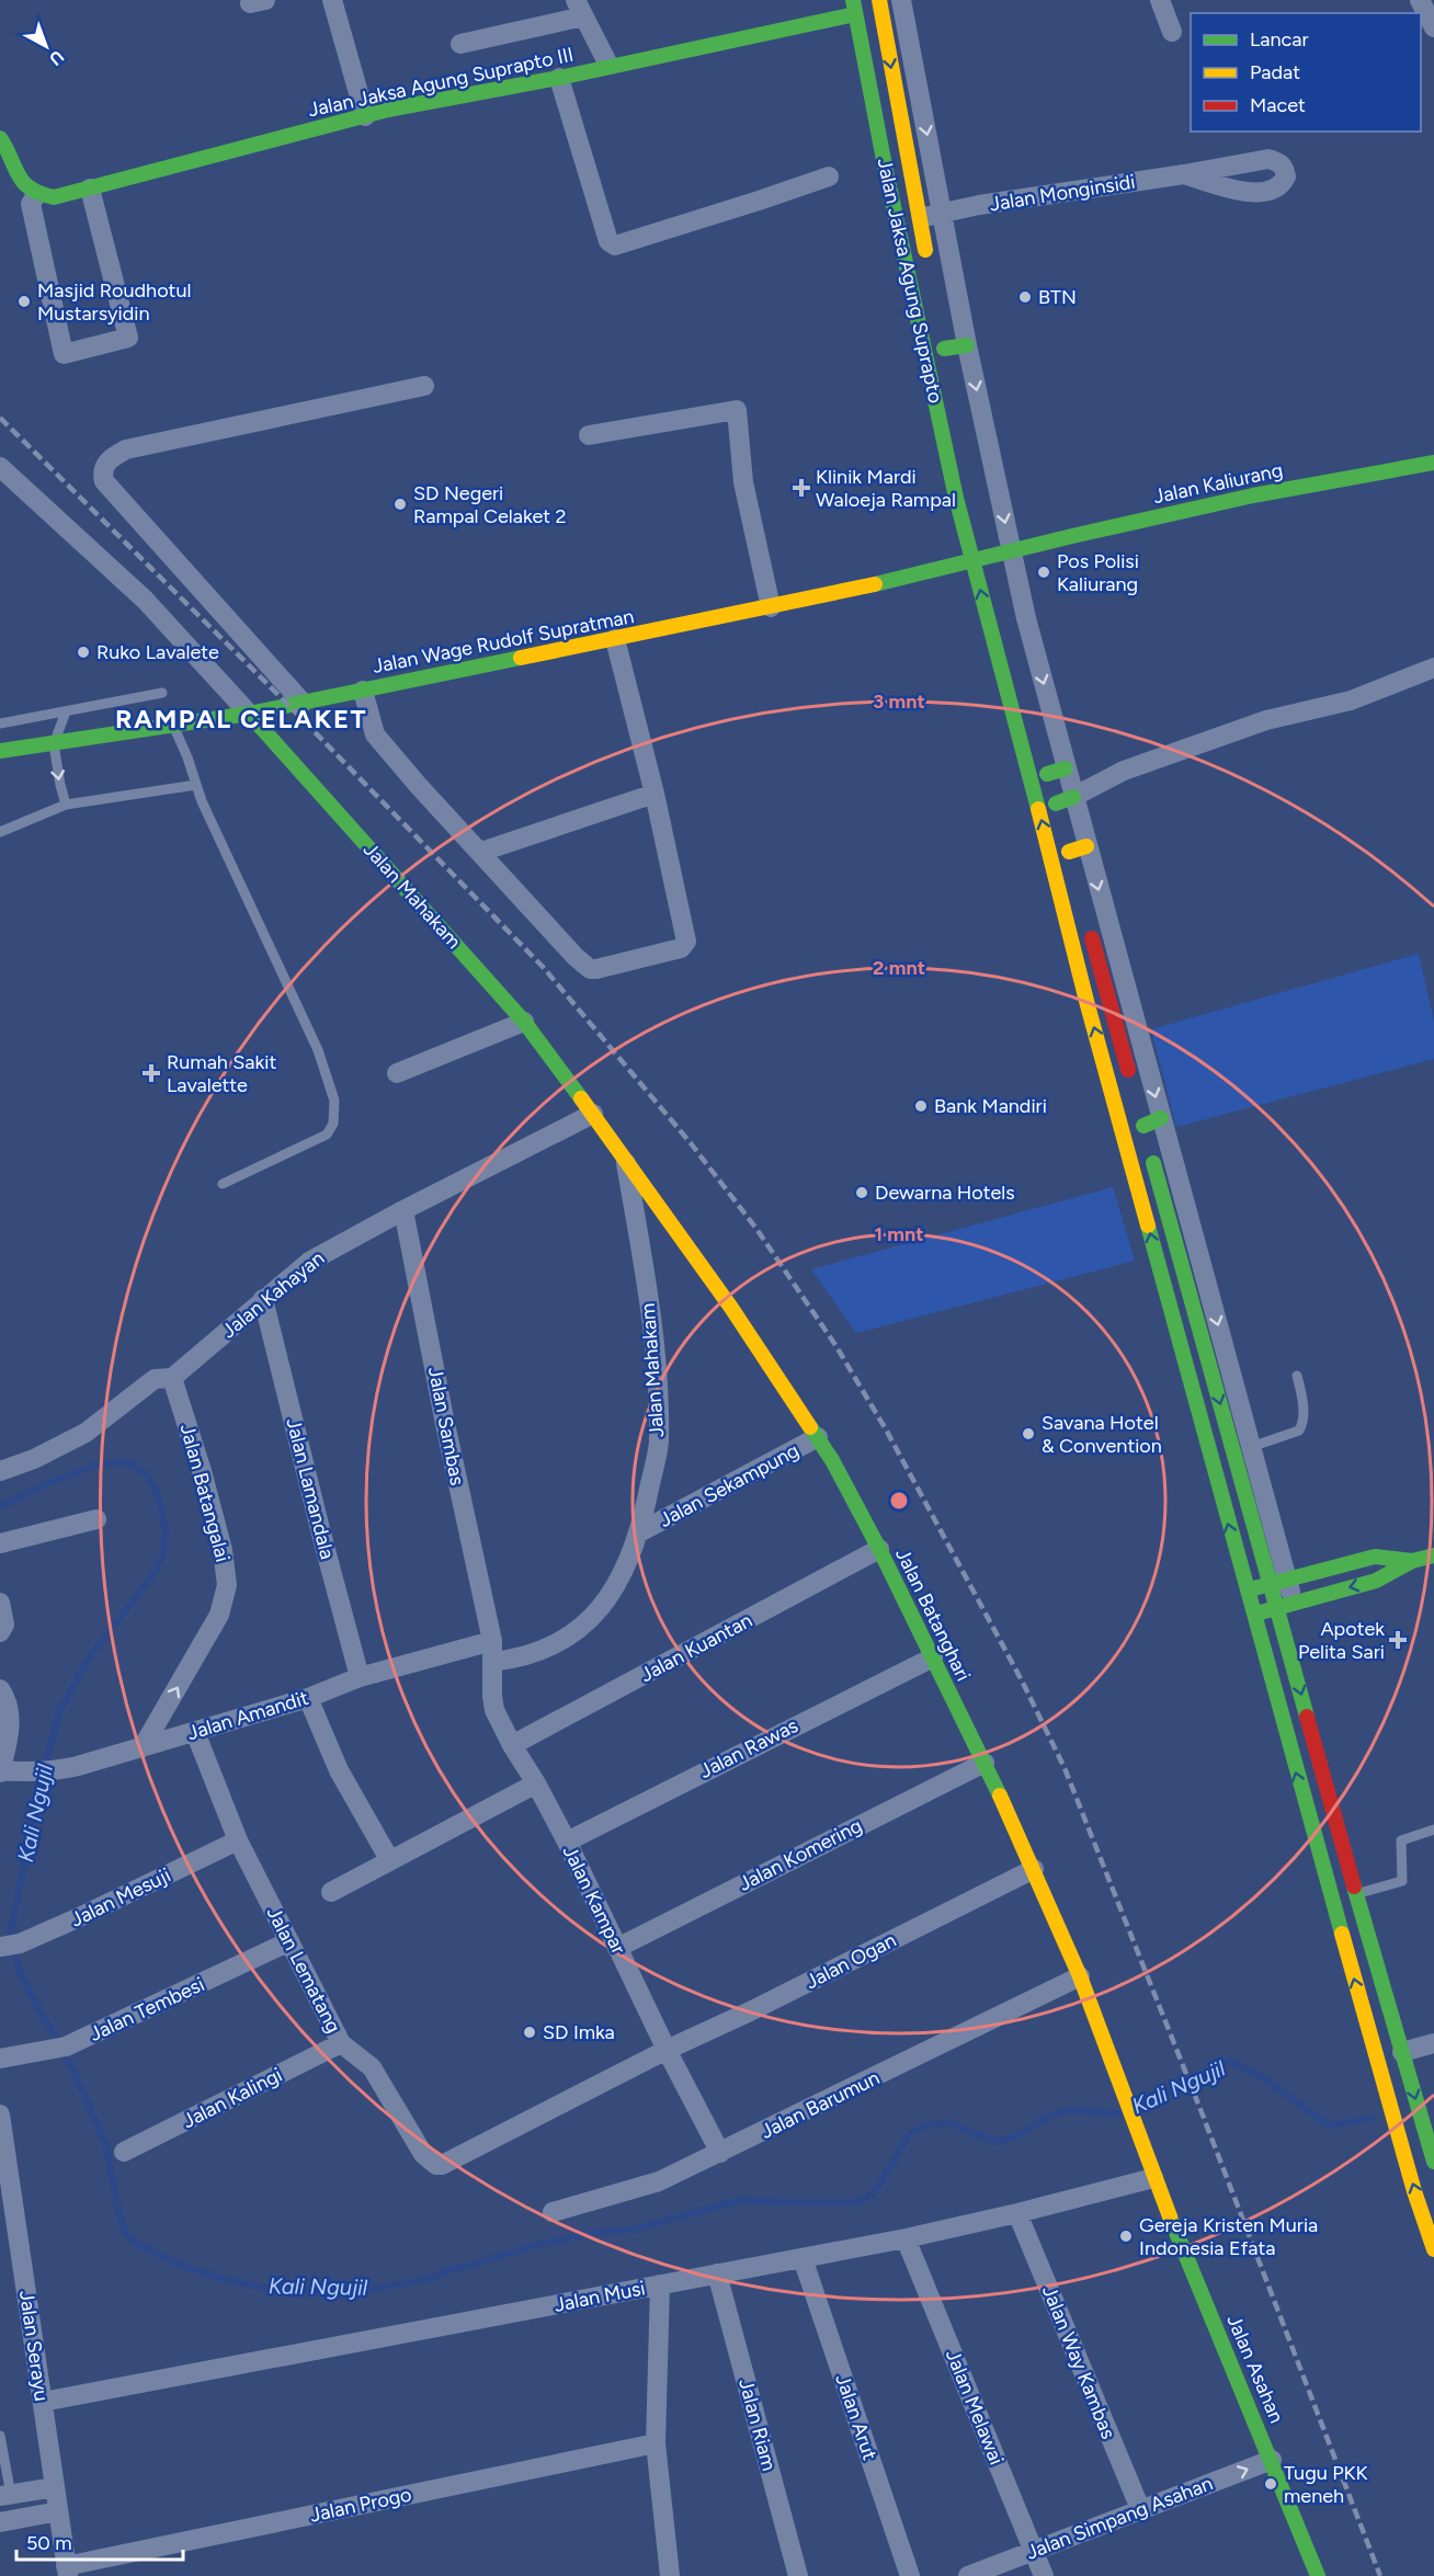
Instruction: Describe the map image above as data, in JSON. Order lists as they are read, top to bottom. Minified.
{"streets":{"main road":["Jalan Jaksa Agung Suprapto III","Jalan Jaksa Agung Suprapto","Jalan Kaliurang","Jalan Wage Rudolf Supratman","Jalan Mahakam","Jalan Batanghari","Jalan Asahan"],"street":["Jalan Monginsidi","Jalan Kahayan","Jalan Sambas","Jalan Sekampung","Jalan Lamandala","Jalan Batangalai","Jalan Kuantan","Jalan Amandit","Jalan Rawas","Jalan Komering","Jalan Mesuji","Jalan Kampar","Jalan Ogan","Jalan Lematang","Jalan Tembesi","Jalan Kalingi","Jalan Barumun","Jalan Musi","Jalan Serayu","Jalan Way Kambas","Jalan Melawai","Jalan Arut","Jalan Riam","Jalan Progo","Jalan Simpang Asahan"]},"crossings":[["Jalan Jaksa Agung Suprapto III","Jalan Jaksa Agung Suprapto"],["Jalan Monginsidi","Jalan Jaksa Agung Suprapto"],["Jalan Jaksa Agung Suprapto","Jalan Wage Rudolf Supratman"],["Jalan Kaliurang","Jalan Wage Rudolf Supratman"],["Jalan Wage Rudolf Supratman","Jalan Mahakam"],["Jalan Mahakam","Jalan Kahayan"],["Jalan Mahakam","Jalan Sekampung"],["Jalan Mahakam","Jalan Batanghari"],["Jalan Mahakam","Jalan Kampar"],["Jalan Kahayan","Jalan Sambas"],["Jalan Kahayan","Jalan Lamandala"],["Jalan Kahayan","Jalan Batangalai"],["Jalan Kahayan","Jalan Batanghari"],["Jalan Sambas","Jalan Amandit"],["Jalan Sambas","Jalan Kampar"],["Jalan Sekampung","Jalan Batanghari"],["Jalan Lamandala","Jalan Amandit"],["Jalan Batangalai","Jalan Amandit"],["Jalan Batanghari","Jalan Kuantan"],["Jalan Batanghari","Jalan Rawas"],["Jalan Batanghari","Jalan Komering"],["Jalan Batanghari","Jalan Ogan"],["Jalan Batanghari","Jalan Barumun"],["Jalan Batanghari","Jalan Musi"],["Jalan Batanghari","Jalan Asahan"],["Jalan Kuantan","Jalan Kampar"],["Jalan Amandit","Jalan Kampar"],["Jalan Amandit","Jalan Lematang"],["Jalan Rawas","Jalan Kampar"],["Jalan Komering","Jalan Kampar"],["Jalan Mesuji","Jalan Lematang"],["Jalan Kampar","Jalan Ogan"],["Jalan Kampar","Jalan Lematang"],["Jalan Kampar","Jalan Barumun"],["Jalan Ogan","Jalan Lematang"],["Jalan Lematang","Jalan Tembesi"],["Jalan Lematang","Jalan Kalingi"],["Jalan Musi","Jalan Serayu"],["Jalan Musi","Jalan Way Kambas"],["Jalan Musi","Jalan Asahan"],["Jalan Musi","Jalan Melawai"],["Jalan Musi","Jalan Arut"],["Jalan Musi","Jalan Riam"],["Jalan Serayu","Jalan Progo"],["Jalan Way Kambas","Jalan Simpang Asahan"],["Jalan Asahan","Jalan Simpang Asahan"],["Jalan Melawai","Jalan Simpang Asahan"]],"one_way":["Jalan Batangalai","Jalan Simpang Asahan"],"districts":["RAMPAL CELAKET"],"water":["Kali Ngujil"],"places":{"other":["BTN","Masjid Roudhotul Mustarsyidin","SD Negeri Rampal Celaket 2","Pos Polisi Kaliurang","Ruko Lavalete","Bank Mandiri","Dewarna Hotels","Savana Hotel & Convention","SD Imka","Gereja Kristen Muria Indonesia Efata","Tugu PKK meneh"],"health":["Klinik Mardi Waloeja Rampal","Rumah Sakit Lavalette","Apotek Pelita Sari"]},"legend":["Lancar","Padat","Macet"],"scale_bar":"50 m","north":"bottom right","rings":["3 mnt","2 mnt","1 mnt"]}
